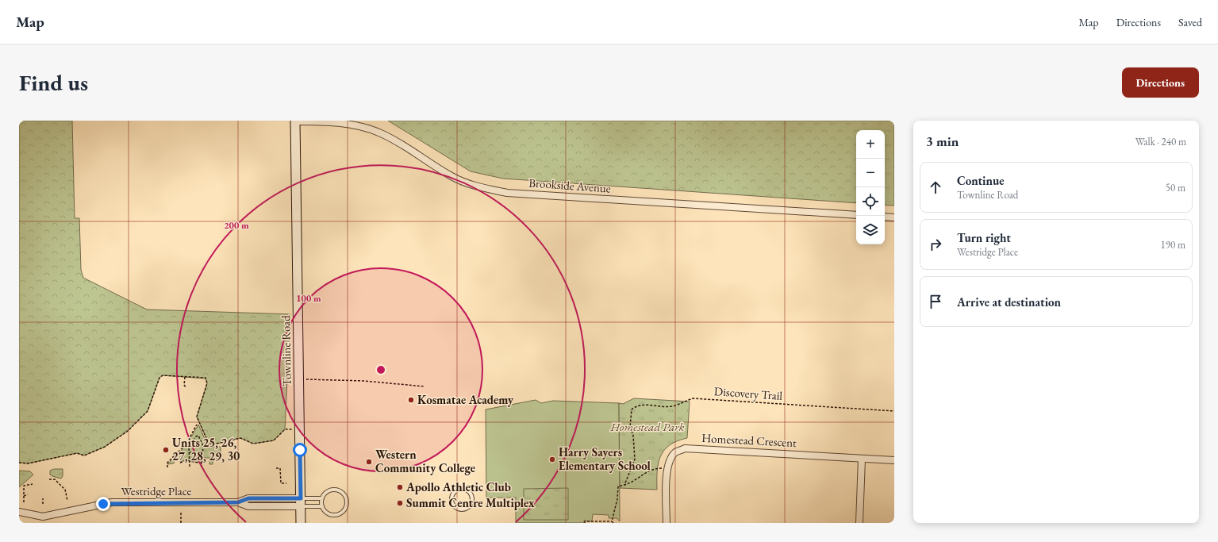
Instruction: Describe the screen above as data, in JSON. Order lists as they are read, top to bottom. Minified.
{"streets":{"street":["Brookside Avenue","Townline Road","Homestead Crescent","Westridge Place"],"path":["Discovery Trail"]},"crossings":[["Brookside Avenue","Townline Road"],["Townline Road","Westridge Place"]],"parks":["Homestead Park"],"places":["Kosmatae Academy","Units 25, 26, 27, 28, 29, 30","Harry Sayers Elementary School","Western Community College","Apollo Athletic Club","Summit Centre Multiplex"],"page":{"header":"Map","nav":["Map","Directions","Saved"],"buttons":"Directions","title":"Find us","heading":["3 min","Walk · 240 m"],"map_buttons":["+","−"],"list":[["Continue","Townline Road","50 m"],["Turn right","Westridge Place","190 m"],"Arrive at destination"]},"rings":["200 m","100 m"]}
